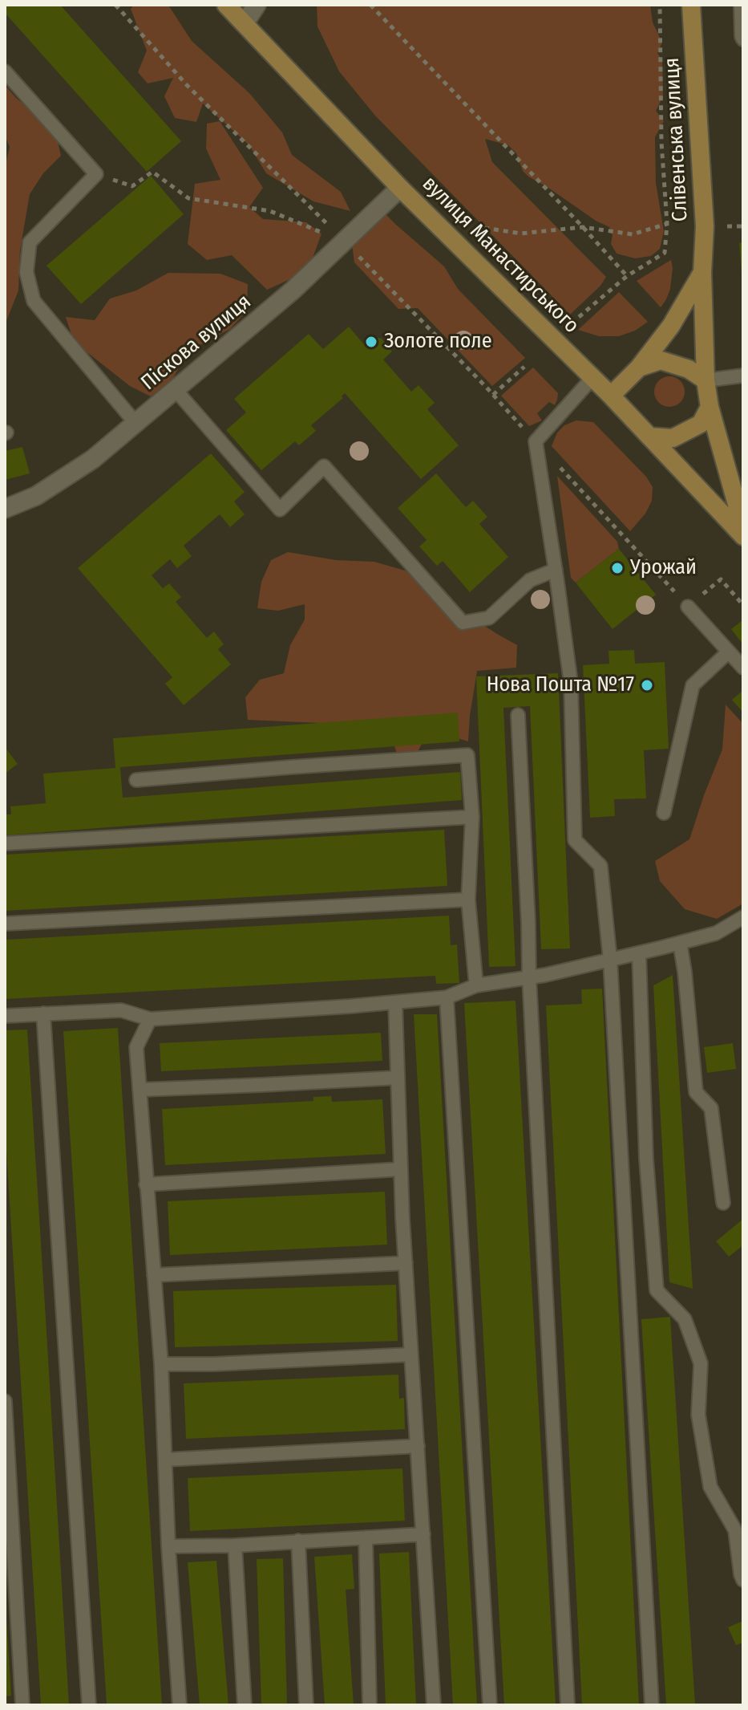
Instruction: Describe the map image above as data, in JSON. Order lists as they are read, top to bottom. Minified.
{"streets":{"main road":["Слівенська вулиця","вулиця Манастирського"],"street":["Піскова вулиця"]},"crossings":[["Слівенська вулиця","вулиця Манастирського"],["вулиця Манастирського","Піскова вулиця"]],"places":["Золоте поле","Урожай","Нова Пошта №17"]}
